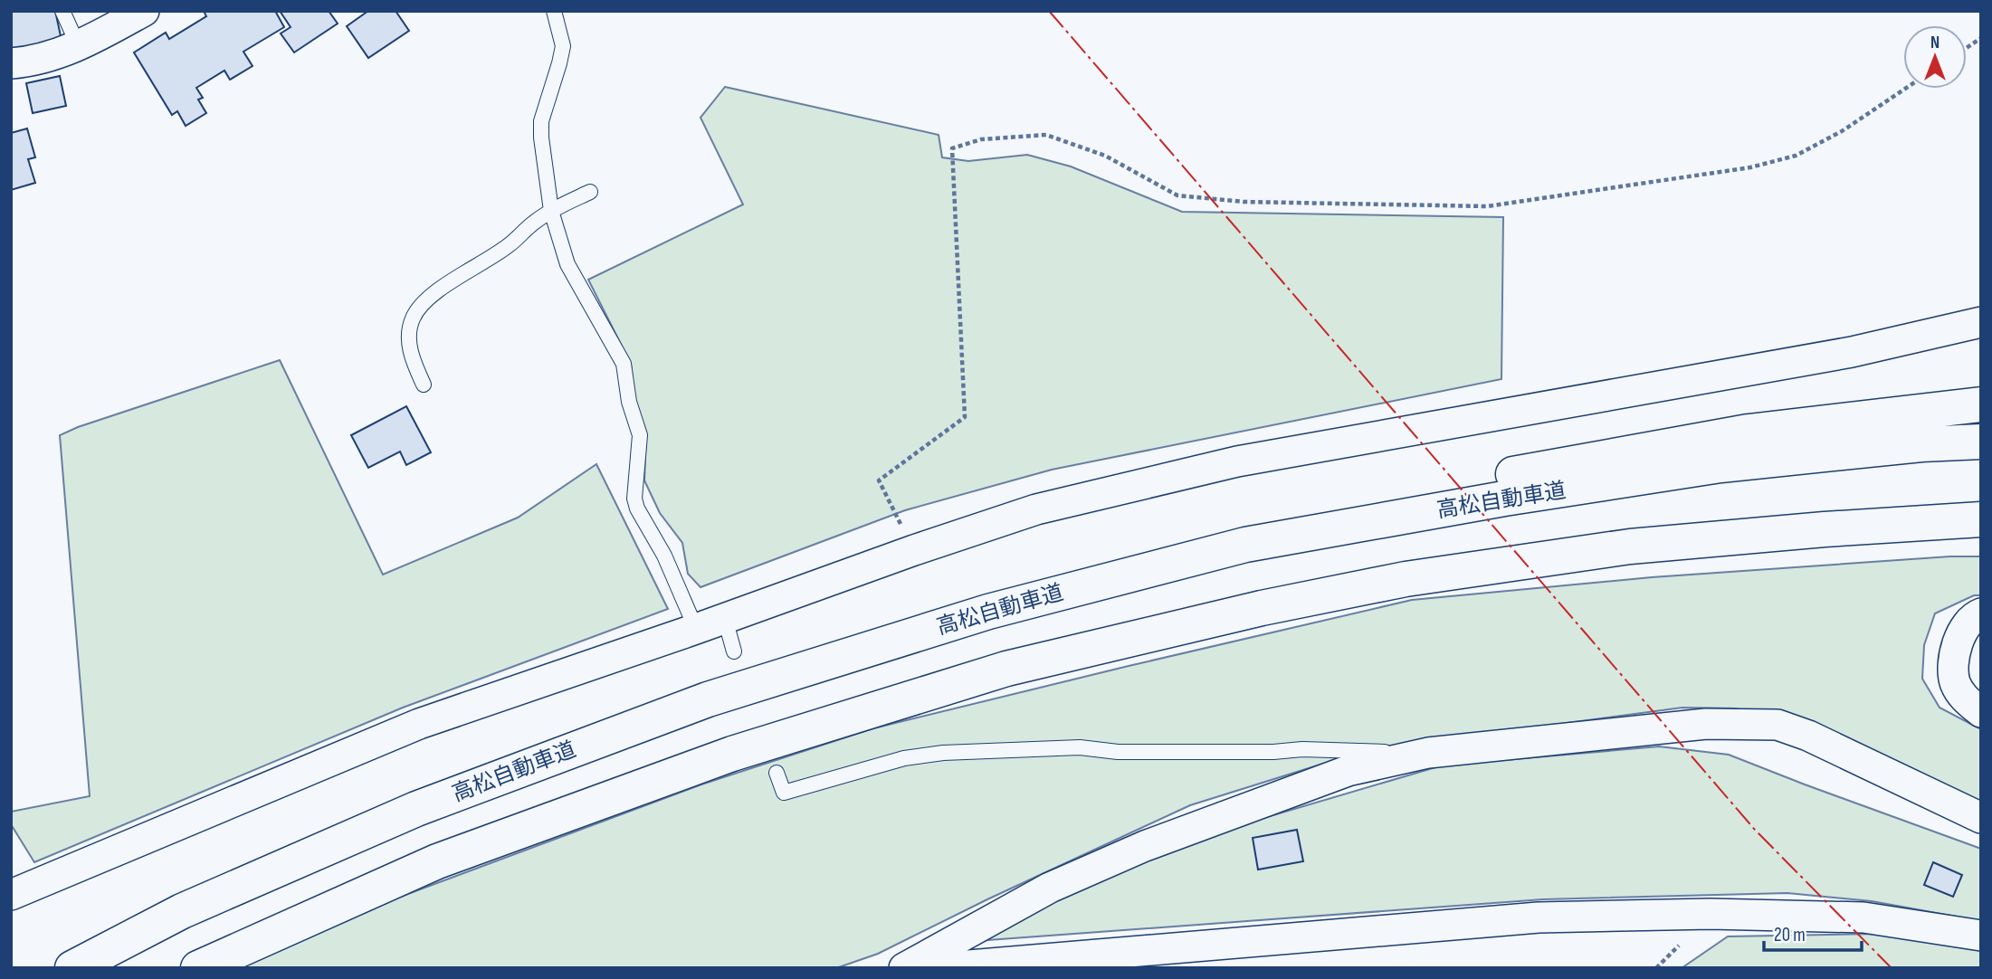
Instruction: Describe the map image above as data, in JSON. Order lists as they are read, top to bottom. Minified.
{"streets":{"highway":["高松自動車道"]},"scale_bar":"20 m","north":"top"}
